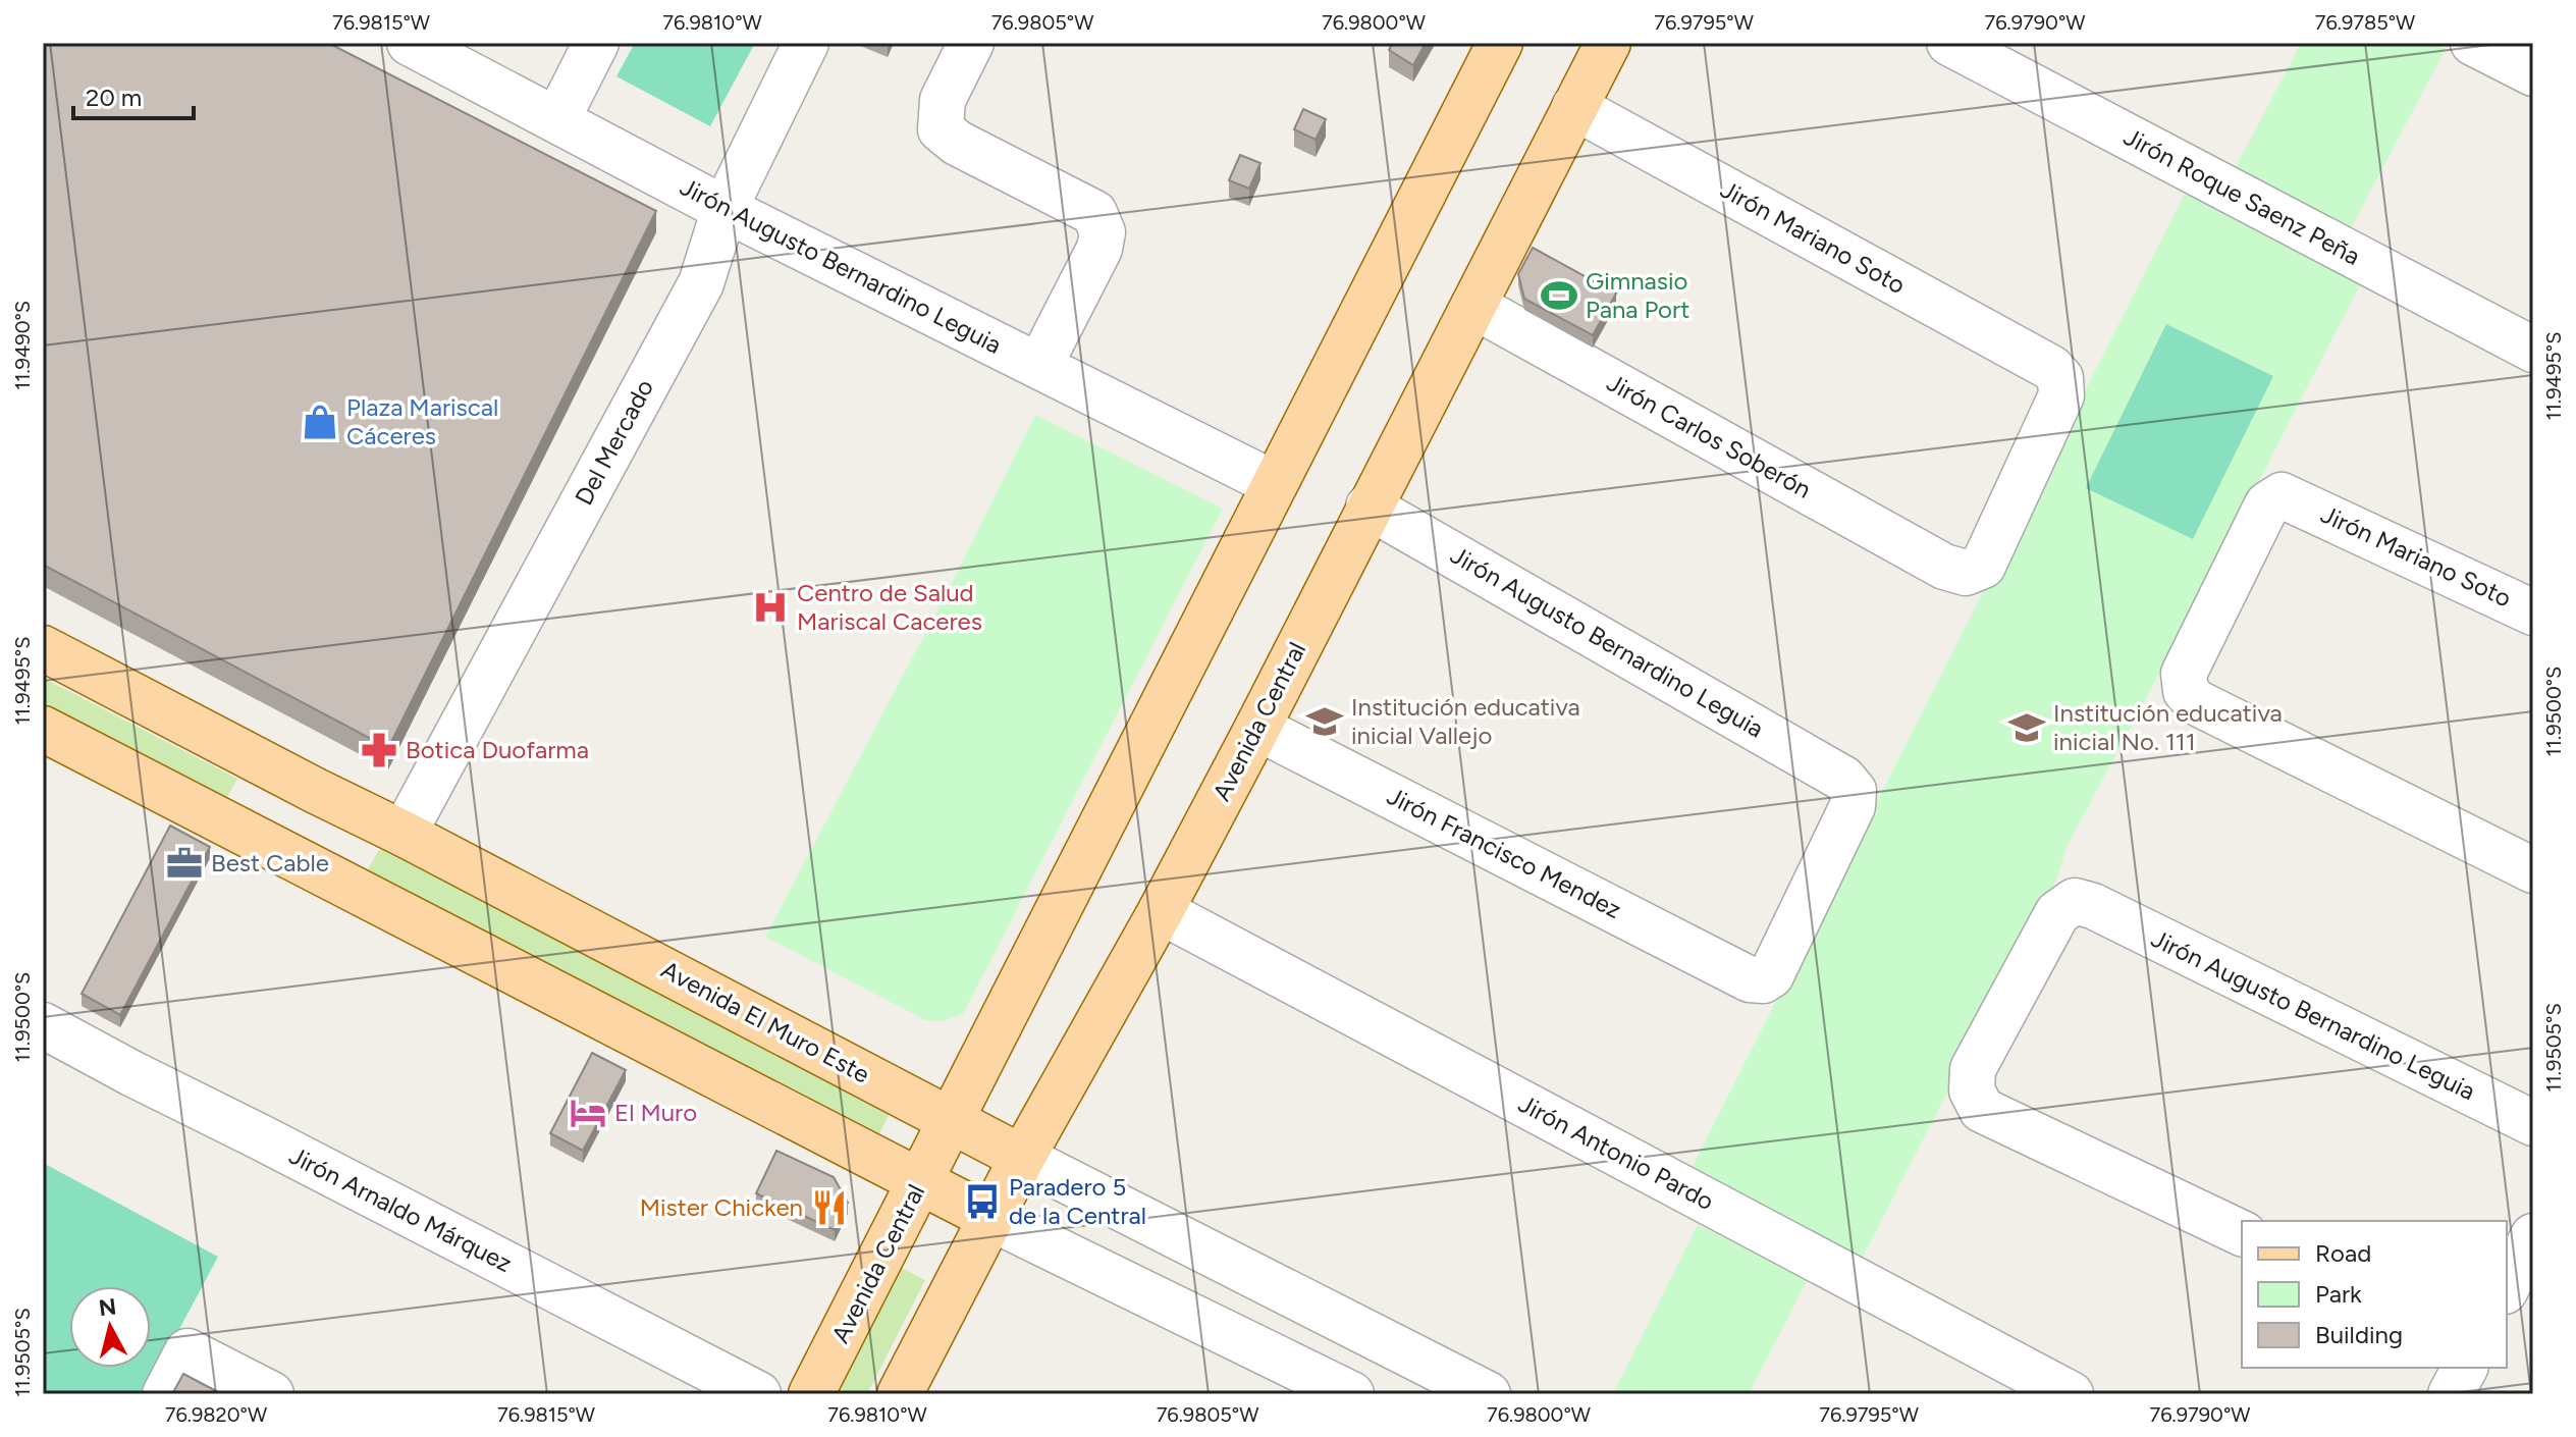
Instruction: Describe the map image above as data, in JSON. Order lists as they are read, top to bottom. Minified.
{"streets":{"main road":["Avenida Central","Avenida El Muro Este"],"street":["Jirón Roque Saenz Peña","Jirón Mariano Soto","Jirón Augusto Bernardino Leguia","Jirón Carlos Soberón","Del Mercado","Jirón Francisco Mendez","Jirón Antonio Pardo","Jirón Arnaldo Márquez"]},"crossings":[["Jirón Mariano Soto","Jirón Carlos Soberón"],["Jirón Mariano Soto","Avenida Central"],["Jirón Augusto Bernardino Leguia","Del Mercado"],["Jirón Augusto Bernardino Leguia","Avenida Central"],["Jirón Augusto Bernardino Leguia","Jirón Francisco Mendez"],["Jirón Carlos Soberón","Avenida Central"],["Del Mercado","Avenida El Muro Este"],["Avenida Central","Jirón Francisco Mendez"],["Avenida Central","Avenida El Muro Este"],["Avenida Central","Jirón Antonio Pardo"]],"places":{"sports":["Gimnasio Pana Port"],"shop":["Plaza Mariscal Cáceres"],"hospital":["Centro de Salud Mariscal Caceres"],"school or university":["Institución educativa inicial Vallejo","Institución educativa inicial No. 111"],"pharmacy":["Botica Duofarma"],"office":["Best Cable"],"hotel":["El Muro"],"bus stop":["Paradero 5 de la Central"],"restaurant":["Mister Chicken"]},"legend":["Road","Park","Building"],"scale_bar":"20 m","north":"top","coordinates":["76.9815°W","76.9810°W","76.9805°W","76.9800°W","76.9795°W","76.9790°W","76.9785°W","11.9490°S","11.9495°S","11.9500°S","11.9505°S","76.9820°W"]}
